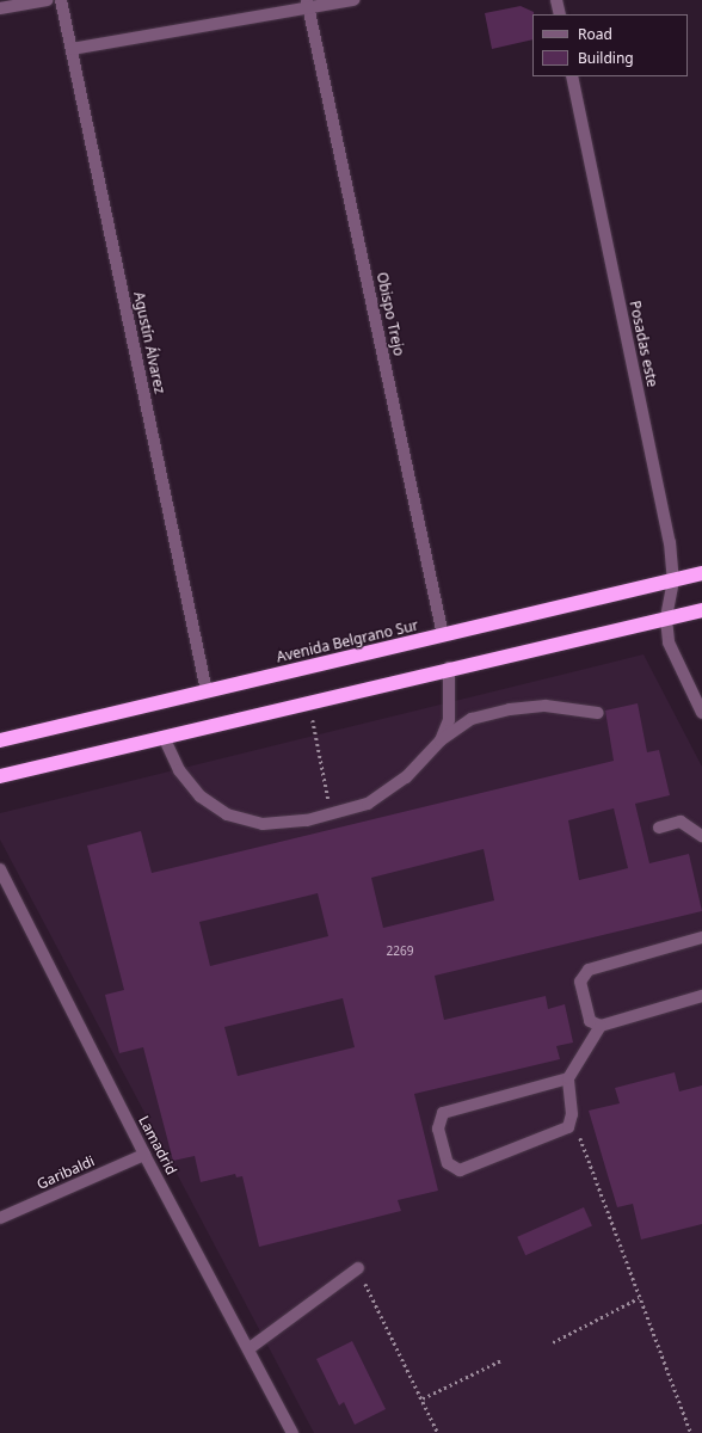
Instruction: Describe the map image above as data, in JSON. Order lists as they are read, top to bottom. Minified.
{"streets":{"highway":["Avenida Belgrano Sur"],"street":["Obispo Trejo","Agustín Álvarez","Posadas este","Lamadrid","Garibaldi"]},"crossings":[["Obispo Trejo","Avenida Belgrano Sur"],["Agustín Álvarez","Avenida Belgrano Sur"],["Posadas este","Avenida Belgrano Sur"],["Lamadrid","Garibaldi"]],"house_numbers":["2269"],"legend":["Road","Building"]}
